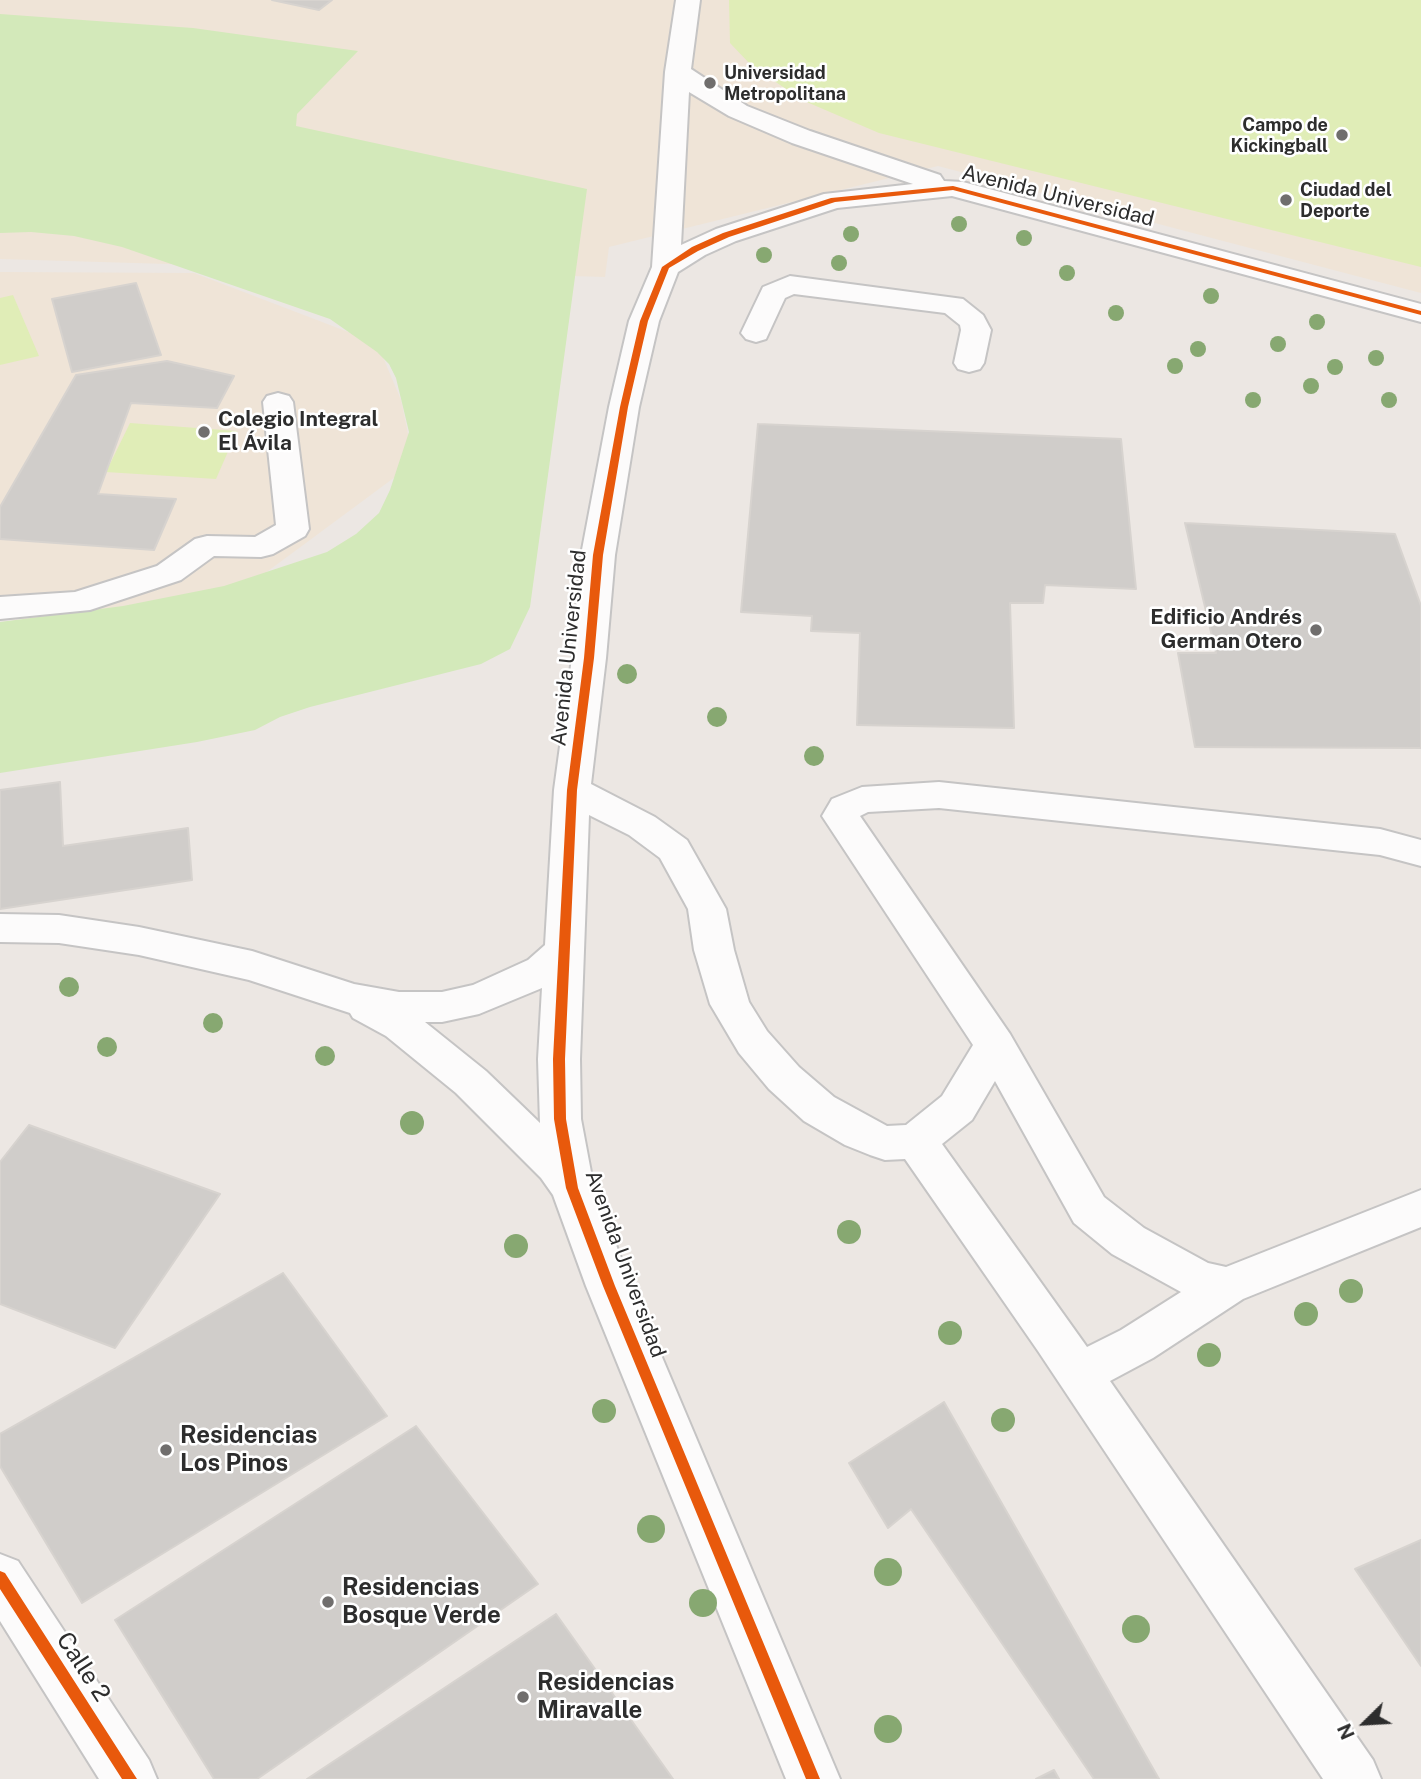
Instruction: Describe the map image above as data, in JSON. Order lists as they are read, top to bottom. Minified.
{"streets":{"street":["Avenida Universidad","Calle 2"]},"places":["Universidad Metropolitana","Campo de Kickingball","Ciudad del Deporte","Colegio Integral El Ávila","Edificio Andrés German Otero","Residencias Los Pinos","Residencias Bosque Verde","Residencias Miravalle"],"north":"bottom left"}
